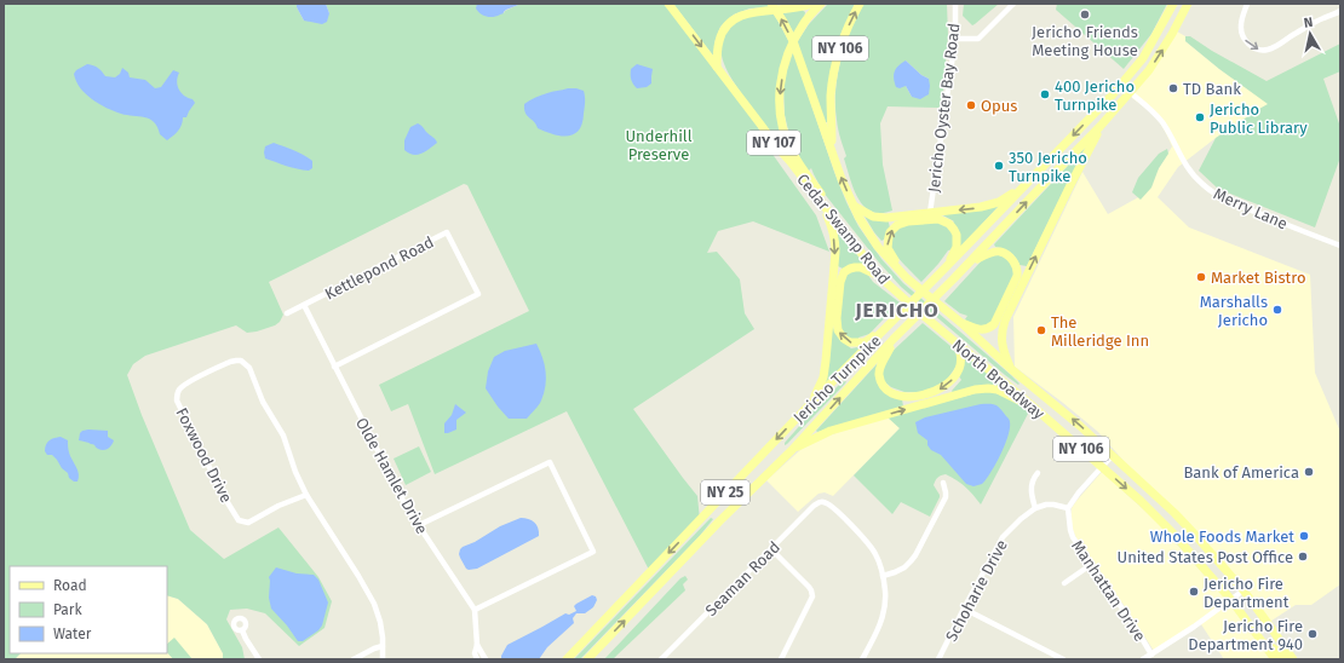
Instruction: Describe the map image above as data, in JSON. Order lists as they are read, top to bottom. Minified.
{"streets":{"main road":["NY 106","NY 107","Cedar Swamp Road","Jericho Turnpike","North Broadway","NY 25"],"street":["Jericho Oyster Bay Road","Merry Lane","Kettlepond Road","Foxwood Drive","Olde Hamlet Drive","Seaman Road","Schoharie Drive","Manhattan Drive"]},"crossings":[["NY 106","Cedar Swamp Road"],["NY 106","North Broadway"],["Merry Lane","Jericho Turnpike"],["Cedar Swamp Road","North Broadway"],["Kettlepond Road","Olde Hamlet Drive"]],"districts":["JERICHO"],"parks":["Underhill Preserve"],"places":["Jericho Friends Meeting House","TD Bank","400 Jericho Turnpike","Opus","Jericho Public Library","350 Jericho Turnpike","Market Bistro","Marshalls Jericho","The Milleridge Inn","Bank of America","Whole Foods Market","United States Post Office","Jericho Fire Department","Jericho Fire Department 940"],"legend":["Road","Park","Water"],"north":"top"}
